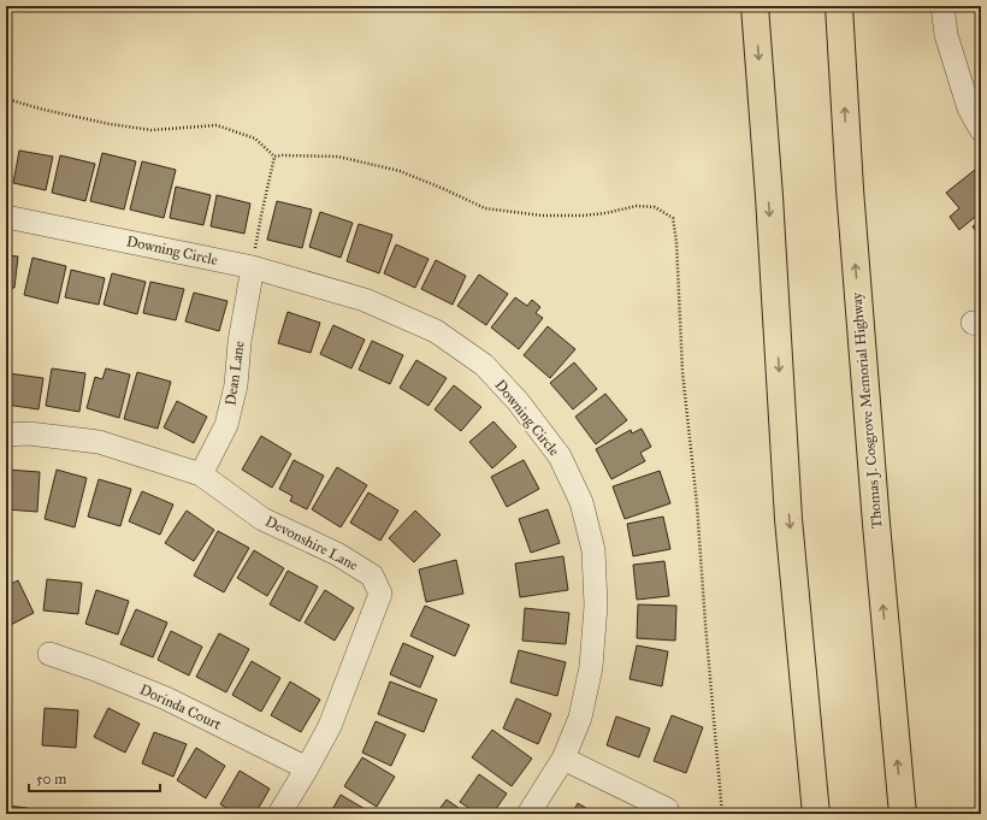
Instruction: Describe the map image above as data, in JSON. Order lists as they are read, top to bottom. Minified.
{"streets":{"highway":["Thomas J. Cosgrove Memorial Highway"],"street":["Downing Circle","Dean Lane","Devonshire Lane","Dorinda Court"]},"crossings":[["Downing Circle","Dean Lane"],["Dean Lane","Devonshire Lane"],["Devonshire Lane","Dorinda Court"]],"scale_bar":"50 m"}
